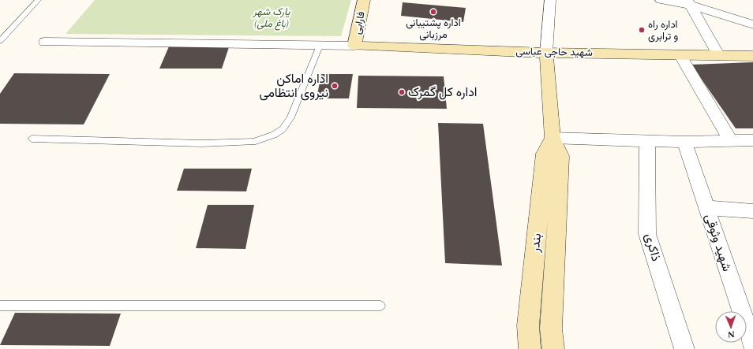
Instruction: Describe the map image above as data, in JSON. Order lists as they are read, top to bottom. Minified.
{"streets":{"street":["فارابی","شهید حاجی عباسی","بندر","شهید وثوقی","ذاکری"]},"crossings":[["فارابی","شهید حاجی عباسی"],["شهید حاجی عباسی","بندر"]],"parks":["پارک شهر (باغ ملی)"],"places":["اداره پشتیبانی مرزبانی","اداره راه و ترابری","اداره اماکن نیروی انتظامی","اداره کل گمرک"],"north":"bottom"}
